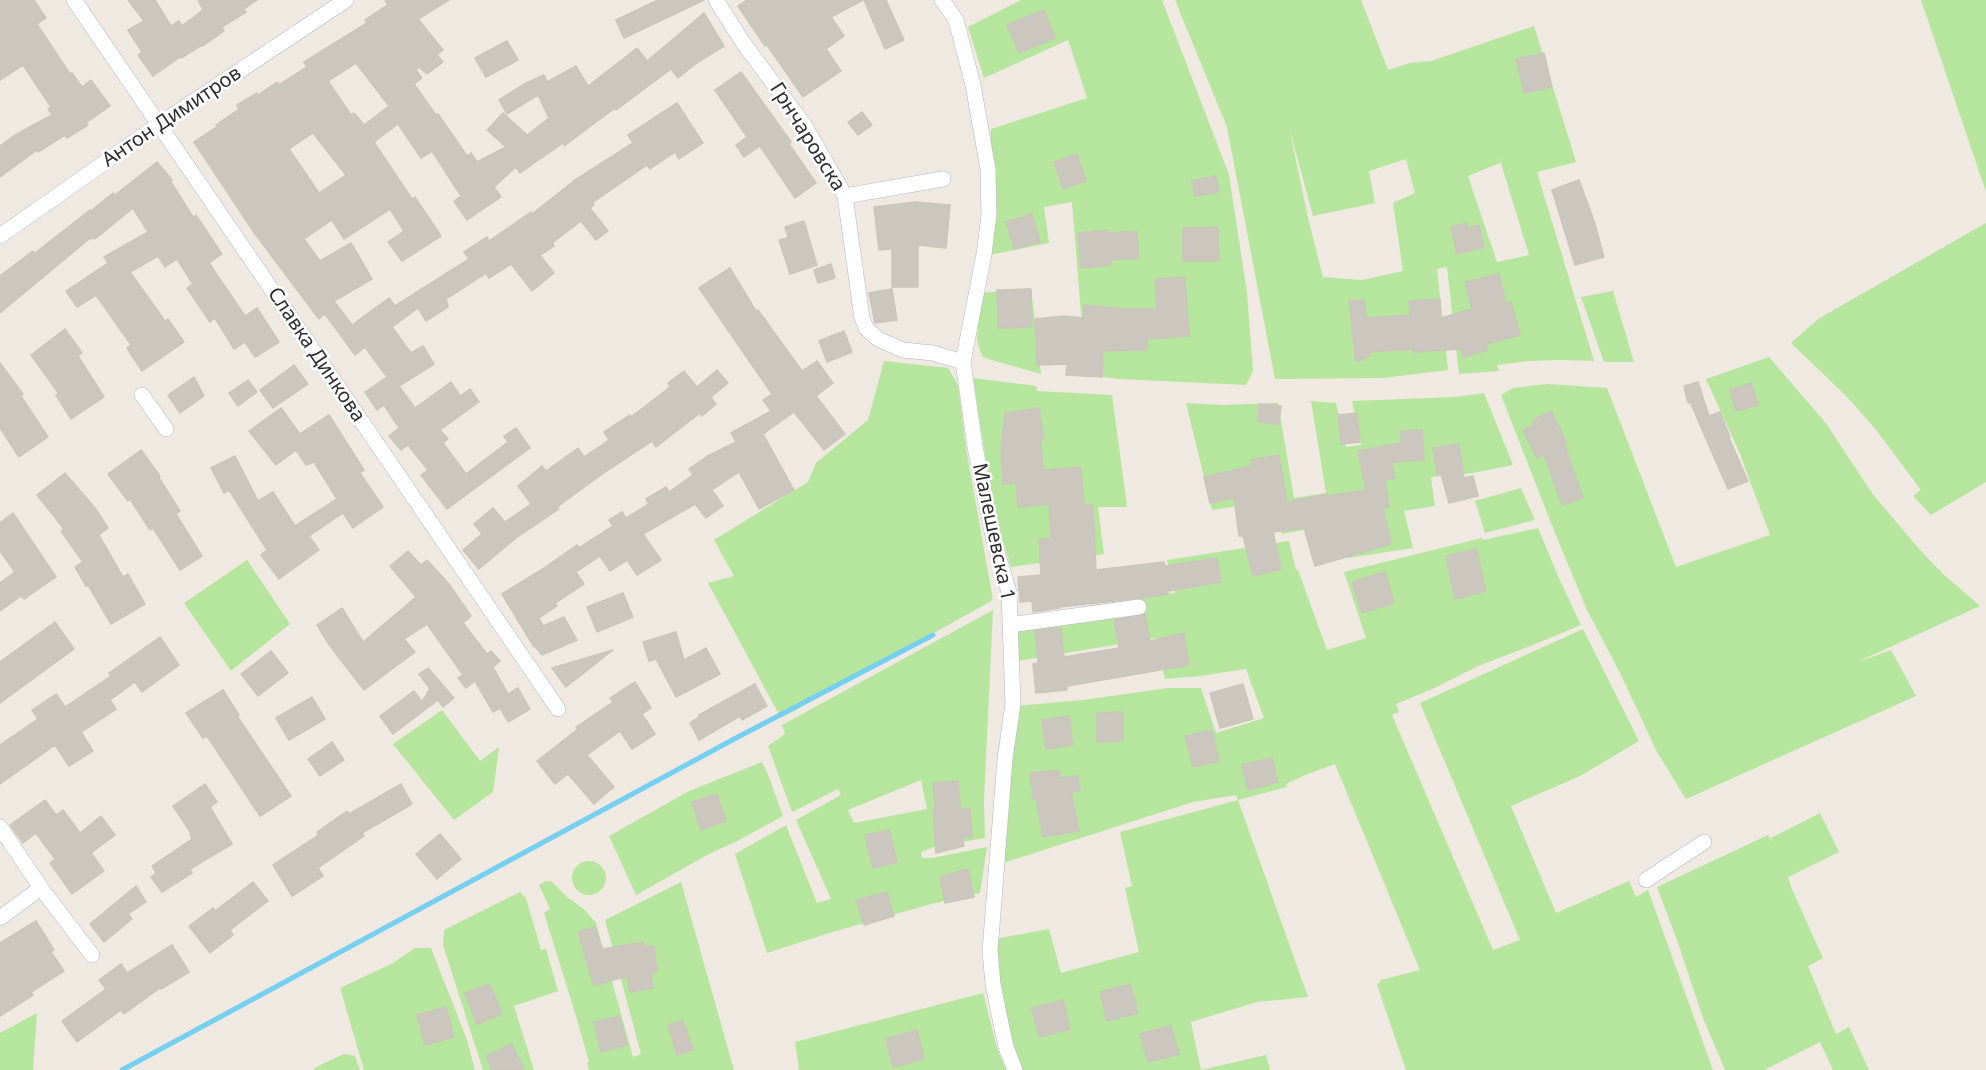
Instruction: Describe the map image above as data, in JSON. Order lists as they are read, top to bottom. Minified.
{"streets":{"street":["Антон Димитров","Грнчаровска","Славка Динкова","Малешевска 1"]},"crossings":[["Антон Димитров","Славка Динкова"],["Грнчаровска","Малешевска 1"]]}
